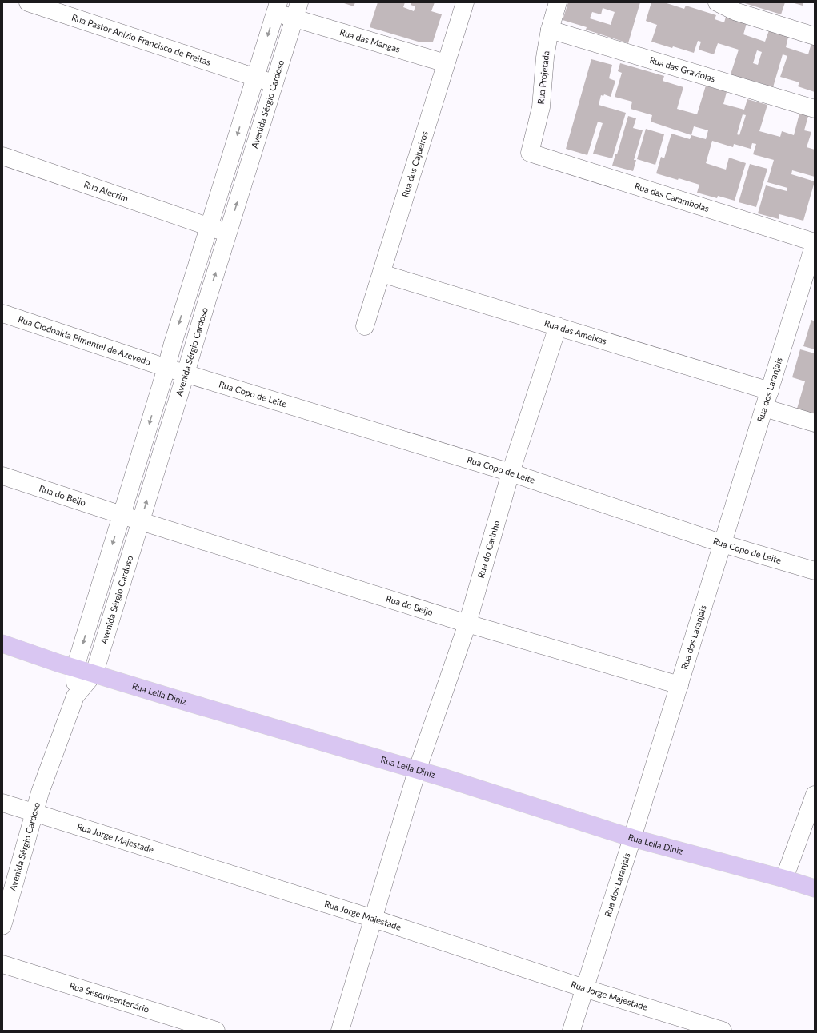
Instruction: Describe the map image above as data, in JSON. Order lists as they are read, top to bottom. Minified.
{"streets":{"main road":["Rua Leila Diniz"],"street":["Rua Pastor Anízio Francisco de Freitas","Rua das Mangas","Rua das Graviolas","Rua Projetada","Avenida Sérgio Cardoso","Rua dos Cajueiros","Rua Alecrim","Rua das Carambolas","Rua das Ameixas","Rua Clodoalda Pimentel de Azevedo","Rua dos Laranjais","Rua Copo de Leite","Rua do Beijo","Rua do Carinho","Rua Jorge Majestade","Rua Sesquicentenário"]},"crossings":[["Rua Pastor Anízio Francisco de Freitas","Avenida Sérgio Cardoso"],["Rua das Mangas","Avenida Sérgio Cardoso"],["Rua das Mangas","Rua dos Cajueiros"],["Rua das Graviolas","Rua Projetada"],["Rua Projetada","Rua das Carambolas"],["Avenida Sérgio Cardoso","Rua Alecrim"],["Avenida Sérgio Cardoso","Rua Clodoalda Pimentel de Azevedo"],["Avenida Sérgio Cardoso","Rua Copo de Leite"],["Avenida Sérgio Cardoso","Rua do Beijo"],["Avenida Sérgio Cardoso","Rua Leila Diniz"],["Avenida Sérgio Cardoso","Rua Jorge Majestade"],["Rua dos Cajueiros","Rua das Ameixas"],["Rua das Carambolas","Rua dos Laranjais"],["Rua das Ameixas","Rua dos Laranjais"],["Rua das Ameixas","Rua do Carinho"],["Rua Clodoalda Pimentel de Azevedo","Rua Copo de Leite"],["Rua dos Laranjais","Rua Copo de Leite"],["Rua dos Laranjais","Rua do Beijo"],["Rua dos Laranjais","Rua Leila Diniz"],["Rua dos Laranjais","Rua Jorge Majestade"],["Rua Copo de Leite","Rua do Carinho"],["Rua do Beijo","Rua do Carinho"],["Rua do Carinho","Rua Leila Diniz"],["Rua do Carinho","Rua Jorge Majestade"]]}
